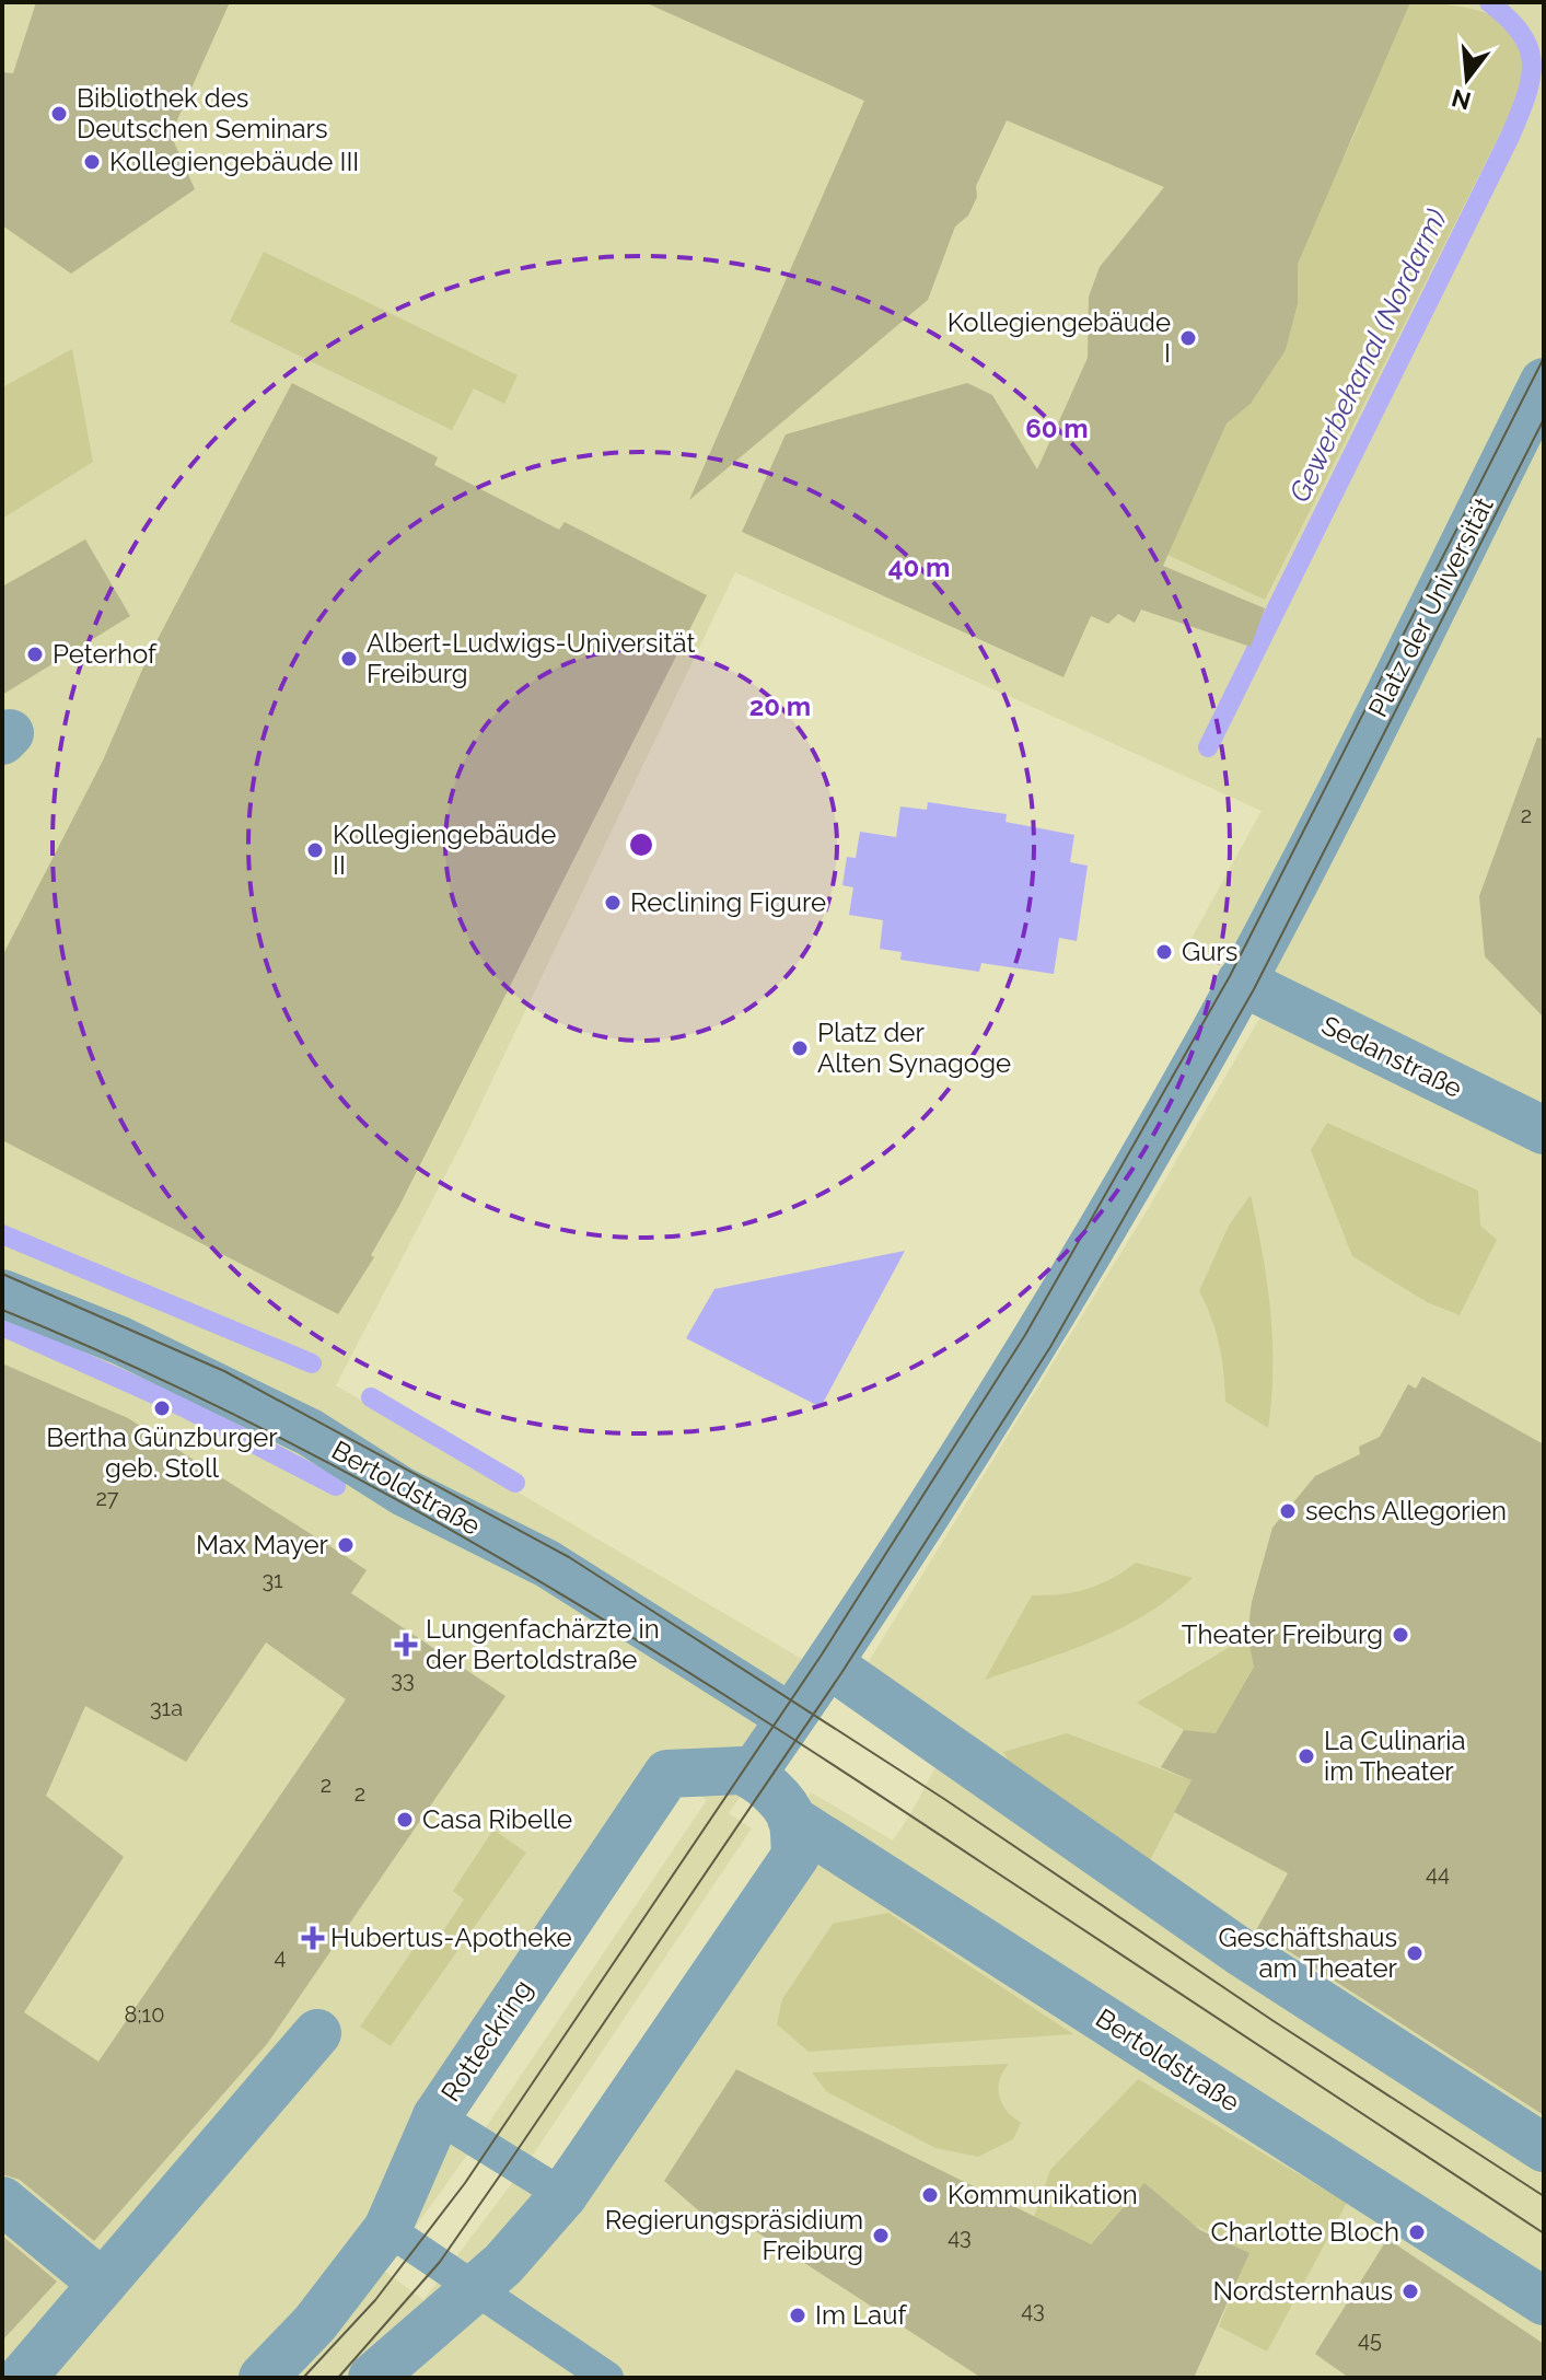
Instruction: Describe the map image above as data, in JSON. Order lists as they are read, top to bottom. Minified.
{"streets":{"street":["Platz der Universität","Sedanstraße","Bertoldstraße","Rotteckring"]},"crossings":[["Platz der Universität","Sedanstraße"]],"water":["Gewerbekanal (Nordarm)"],"places":{"other":["Bibliothek des Deutschen Seminars","Kollegiengebäude III","Kollegiengebäude I","Peterhof","Albert-Ludwigs-Universität Freiburg","Kollegiengebäude II","Reclining Figure","Gurs","Platz der Alten Synagoge","Bertha Günzburger geb. Stoll","sechs Allegorien","Max Mayer","Theater Freiburg","La Culinaria im Theater","Casa Ribelle","Geschäftshaus am Theater","Kommunikation","Charlotte Bloch","Regierungspräsidium Freiburg","Nordsternhaus","Im Lauf"],"health":["Lungenfachärzte in der Bertoldstraße","Hubertus-Apotheke"]},"house_numbers":["2","27","31","33","31a","2","2","44","4","8;10","43","43","45"],"north":"bottom","rings":["60 m","40 m","20 m"]}
